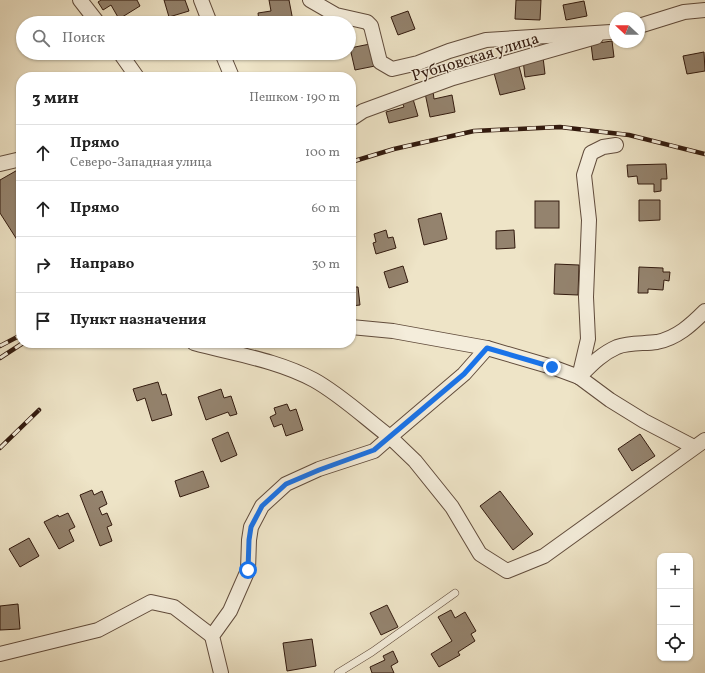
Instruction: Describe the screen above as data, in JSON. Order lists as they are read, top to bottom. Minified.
{"streets":{"street":["Рубцовская улица"]},"north":"left","page":{"search":"Поиск","heading":["3 мин","Пешком · 190 m"],"list":[["Прямо","Северо-Западная улица","100 m"],["Прямо","60 m"],["Направо","30 m"],"Пункт назначения"],"map_buttons":["+","−"]}}
